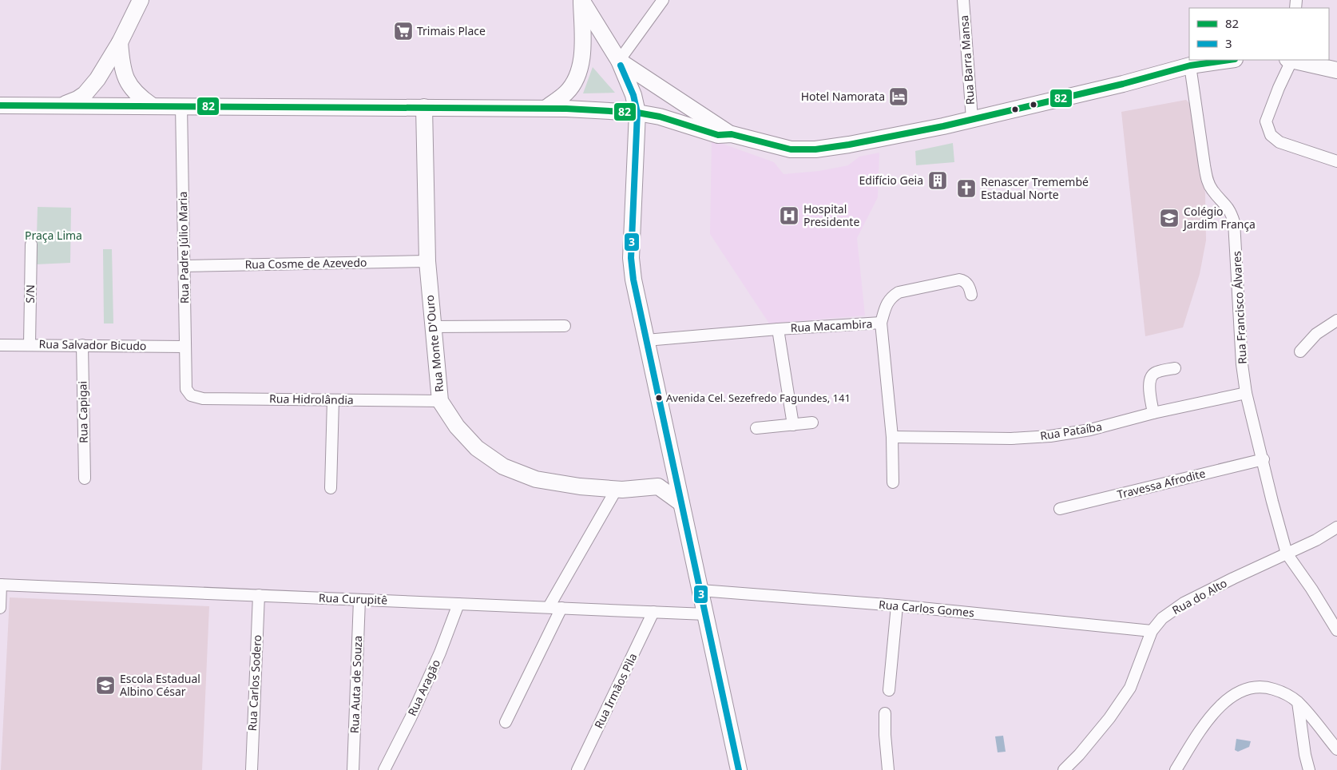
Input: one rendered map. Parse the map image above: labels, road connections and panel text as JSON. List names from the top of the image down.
{
  "streets": {
    "main road": ["Rua Monte D'Ouro"],
    "street": [
      "Rua Barra Mansa",
      "Rua Padre Júlio Maria",
      "Rua Cosme de Azevedo",
      "S/N",
      "Rua Francisco Álvares",
      "Rua Macambira",
      "Rua Salvador Bicudo",
      "Rua Hidrolândia",
      "Rua Capigai",
      "Rua Pataíba",
      "Travessa Afrodite",
      "Rua do Alto",
      "Rua Curupitê",
      "Rua Carlos Gomes",
      "Rua Carlos Sodero",
      "Rua Auta de Souza",
      "Rua Aragão",
      "Rua Irmãos Pìla"
    ]
  },
  "crossings": [
    ["Rua Padre Júlio Maria", "Rua Cosme de Azevedo"],
    ["Rua Padre Júlio Maria", "Rua Salvador Bicudo"],
    ["Rua Padre Júlio Maria", "Rua Hidrolândia"],
    ["Rua Cosme de Azevedo", "Rua Monte D'Ouro"],
    ["S/N", "Rua Salvador Bicudo"],
    ["Rua Francisco Álvares", "Rua Pataíba"],
    ["Rua Francisco Álvares", "Travessa Afrodite"],
    ["Rua Francisco Álvares", "Rua do Alto"],
    ["Rua Macambira", "Rua Pataíba"],
    ["Rua Monte D'Ouro", "Rua Hidrolândia"],
    ["Rua Salvador Bicudo", "Rua Capigai"],
    ["Rua do Alto", "Rua Carlos Gomes"],
    ["Rua Curupitê", "Rua Carlos Sodero"],
    ["Rua Curupitê", "Rua Auta de Souza"],
    ["Rua Curupitê", "Rua Aragão"],
    ["Rua Curupitê", "Rua Irmãos Pìla"]
  ],
  "parks": ["Praça Lima"],
  "places": {
    "supermarket": ["Trimais Place"],
    "hotel": ["Hotel Namorata"],
    "building": ["Edifício Geia"],
    "church": ["Renascer Tremembé Estadual Norte"],
    "hospital": ["Hospital Presidente"],
    "school or university": ["Colégio Jardim França", "Escola Estadual Albino César"],
    "other": ["Avenida Cel. Sezefredo Fagundes, 141"]
  },
  "lines": ["transit line 82", "transit line 3"],
  "legend": ["82", "3"]
}
